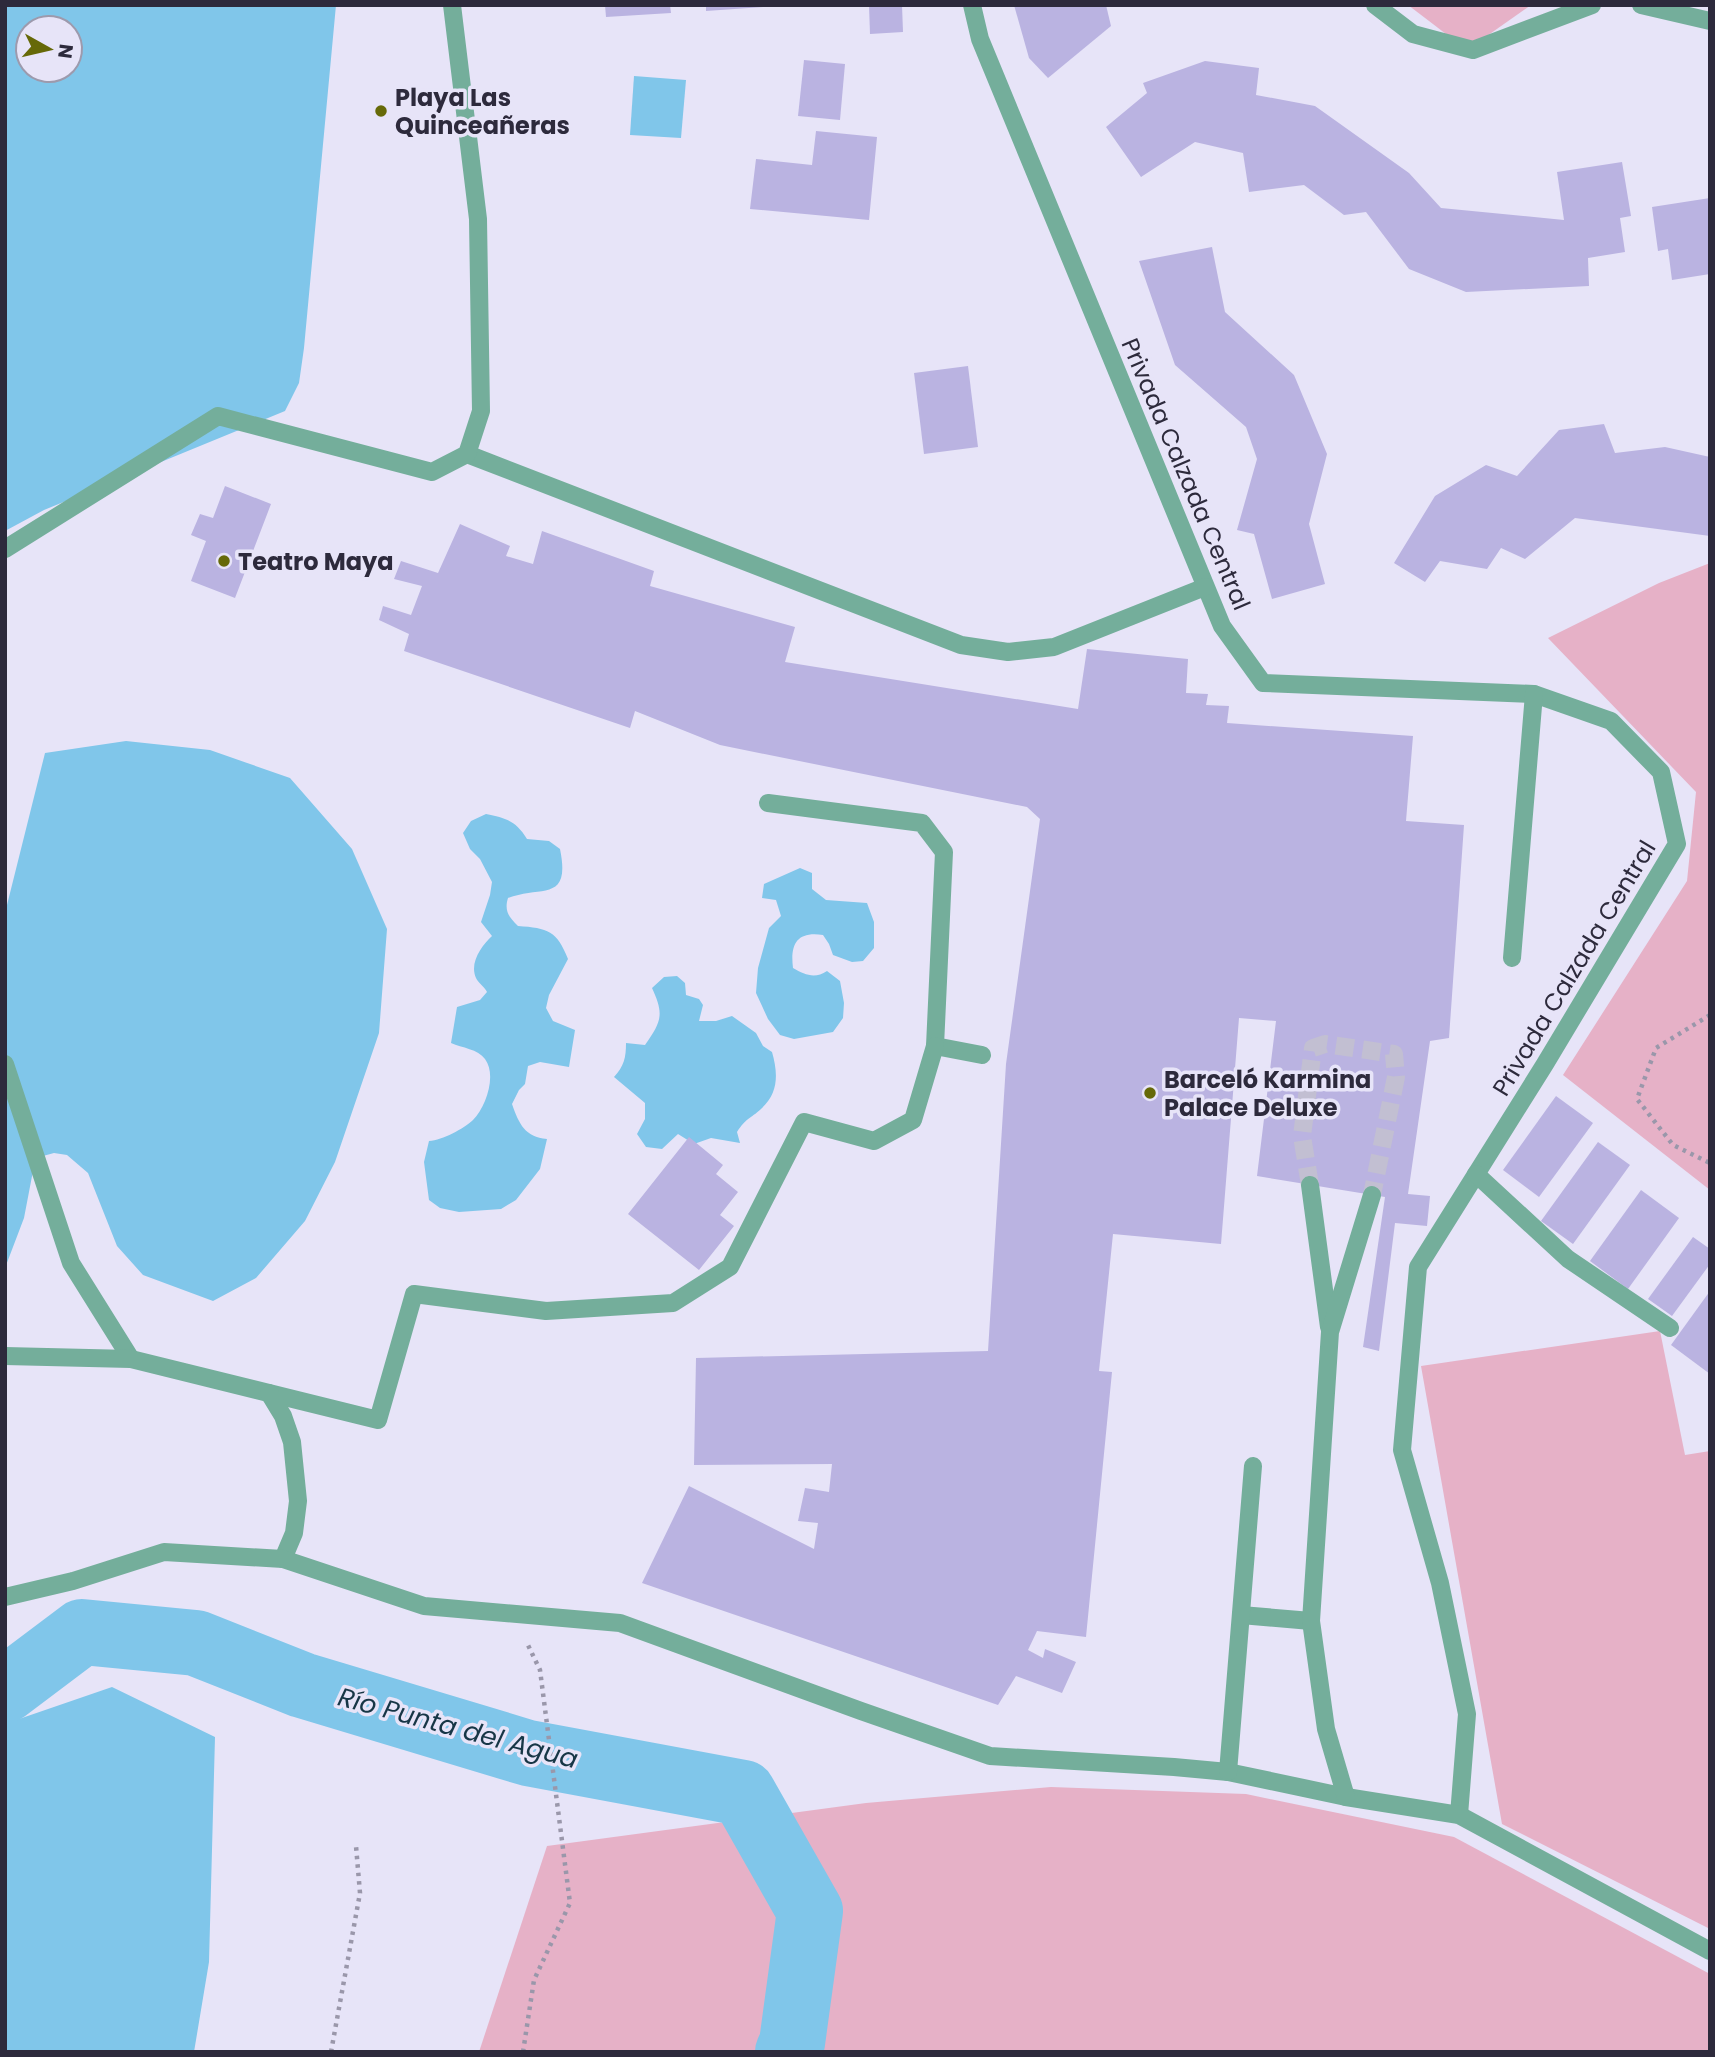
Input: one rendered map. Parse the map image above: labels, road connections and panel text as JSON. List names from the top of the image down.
{
  "streets": {
    "street": ["Privada Calzada Central"]
  },
  "water": ["Río Punta del Agua"],
  "places": ["Playa Las Quinceañeras", "Teatro Maya", "Barceló Karmina Palace Deluxe"],
  "north": "right"
}
